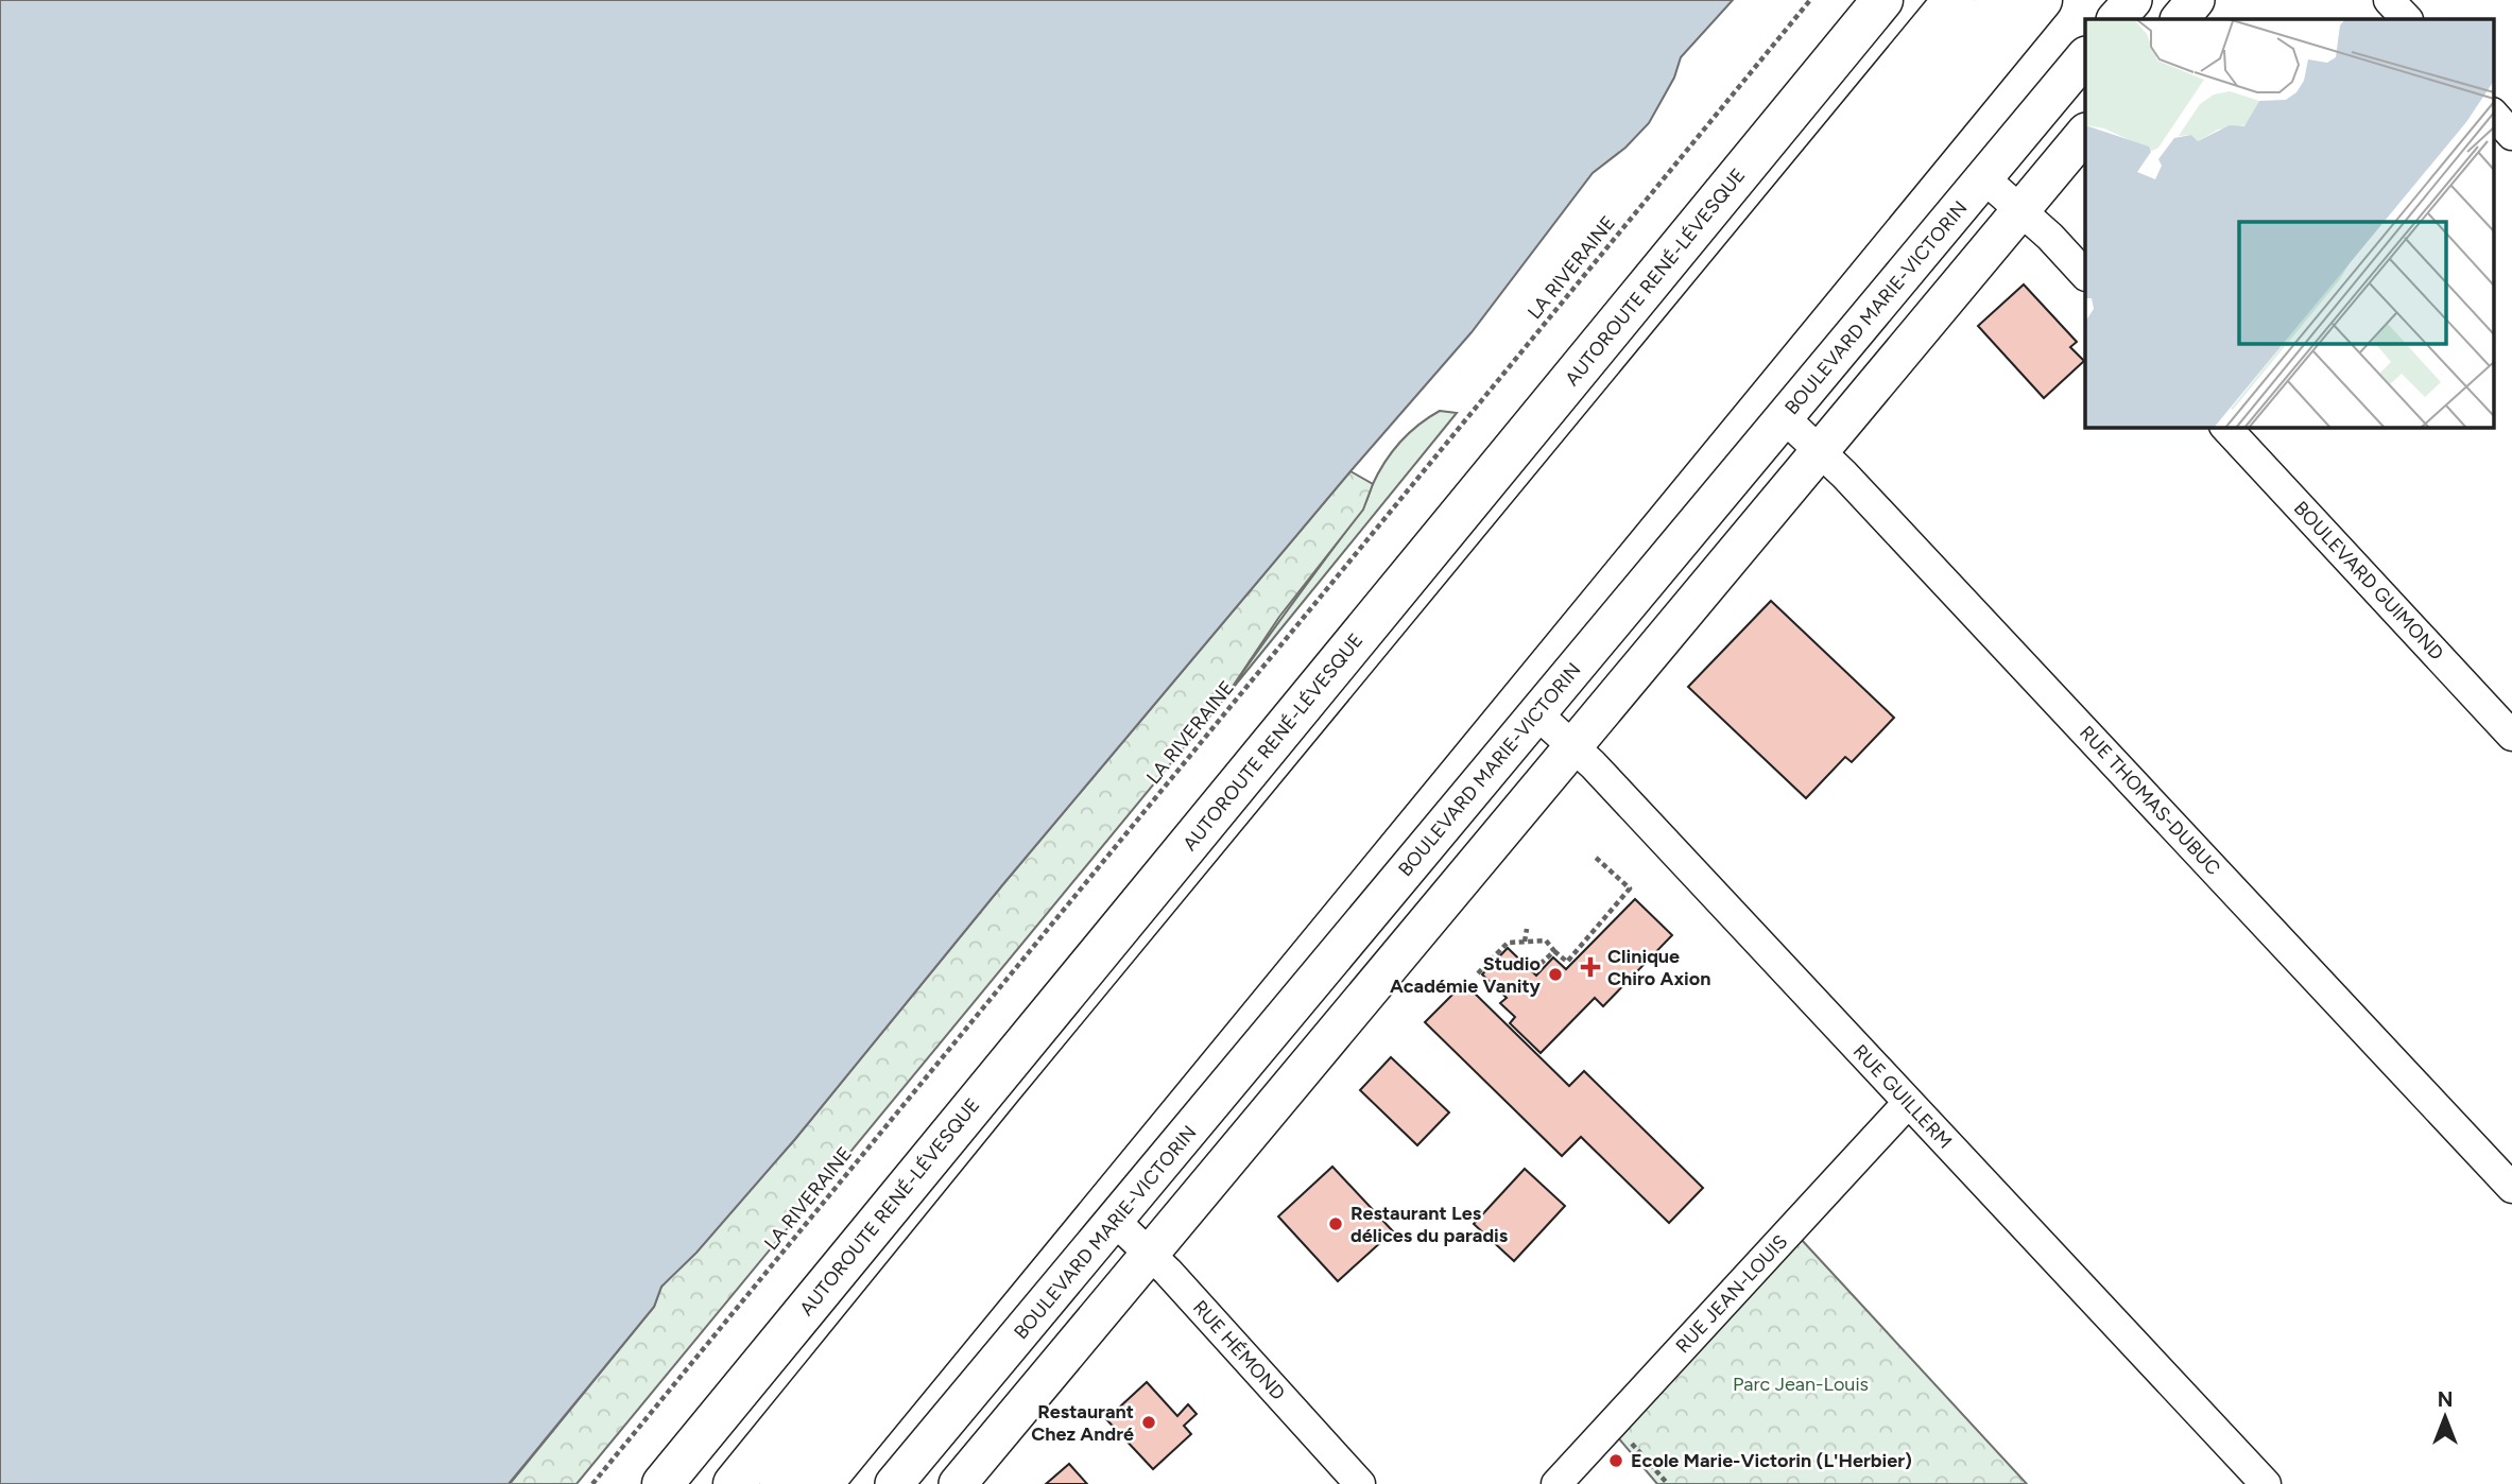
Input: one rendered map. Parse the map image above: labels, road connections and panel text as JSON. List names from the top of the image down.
{
  "streets": {
    "highway": ["AUTOROUTE RENÉ-LÉVESQUE"],
    "street": [
      "BOULEVARD MARIE-VICTORIN",
      "BOULEVARD GUIMOND",
      "RUE THOMAS-DUBUC",
      "RUE GUILLERM",
      "RUE JEAN-LOUIS",
      "RUE HÉMOND"
    ],
    "path": ["LA RIVERAINE"]
  },
  "crossings": [
    ["BOULEVARD MARIE-VICTORIN", "RUE THOMAS-DUBUC"],
    ["BOULEVARD MARIE-VICTORIN", "RUE GUILLERM"],
    ["BOULEVARD MARIE-VICTORIN", "RUE HÉMOND"],
    ["RUE GUILLERM", "RUE JEAN-LOUIS"]
  ],
  "parks": ["Parc Jean-Louis"],
  "places": {
    "health": ["Clinique Chiro Axion"],
    "other": [
      "Studio Académie Vanity",
      "Restaurant Les délices du paradis",
      "Restaurant Chez André",
      "Ecole Marie-Victorin (L'Herbier)"
    ]
  },
  "north": "top"
}
